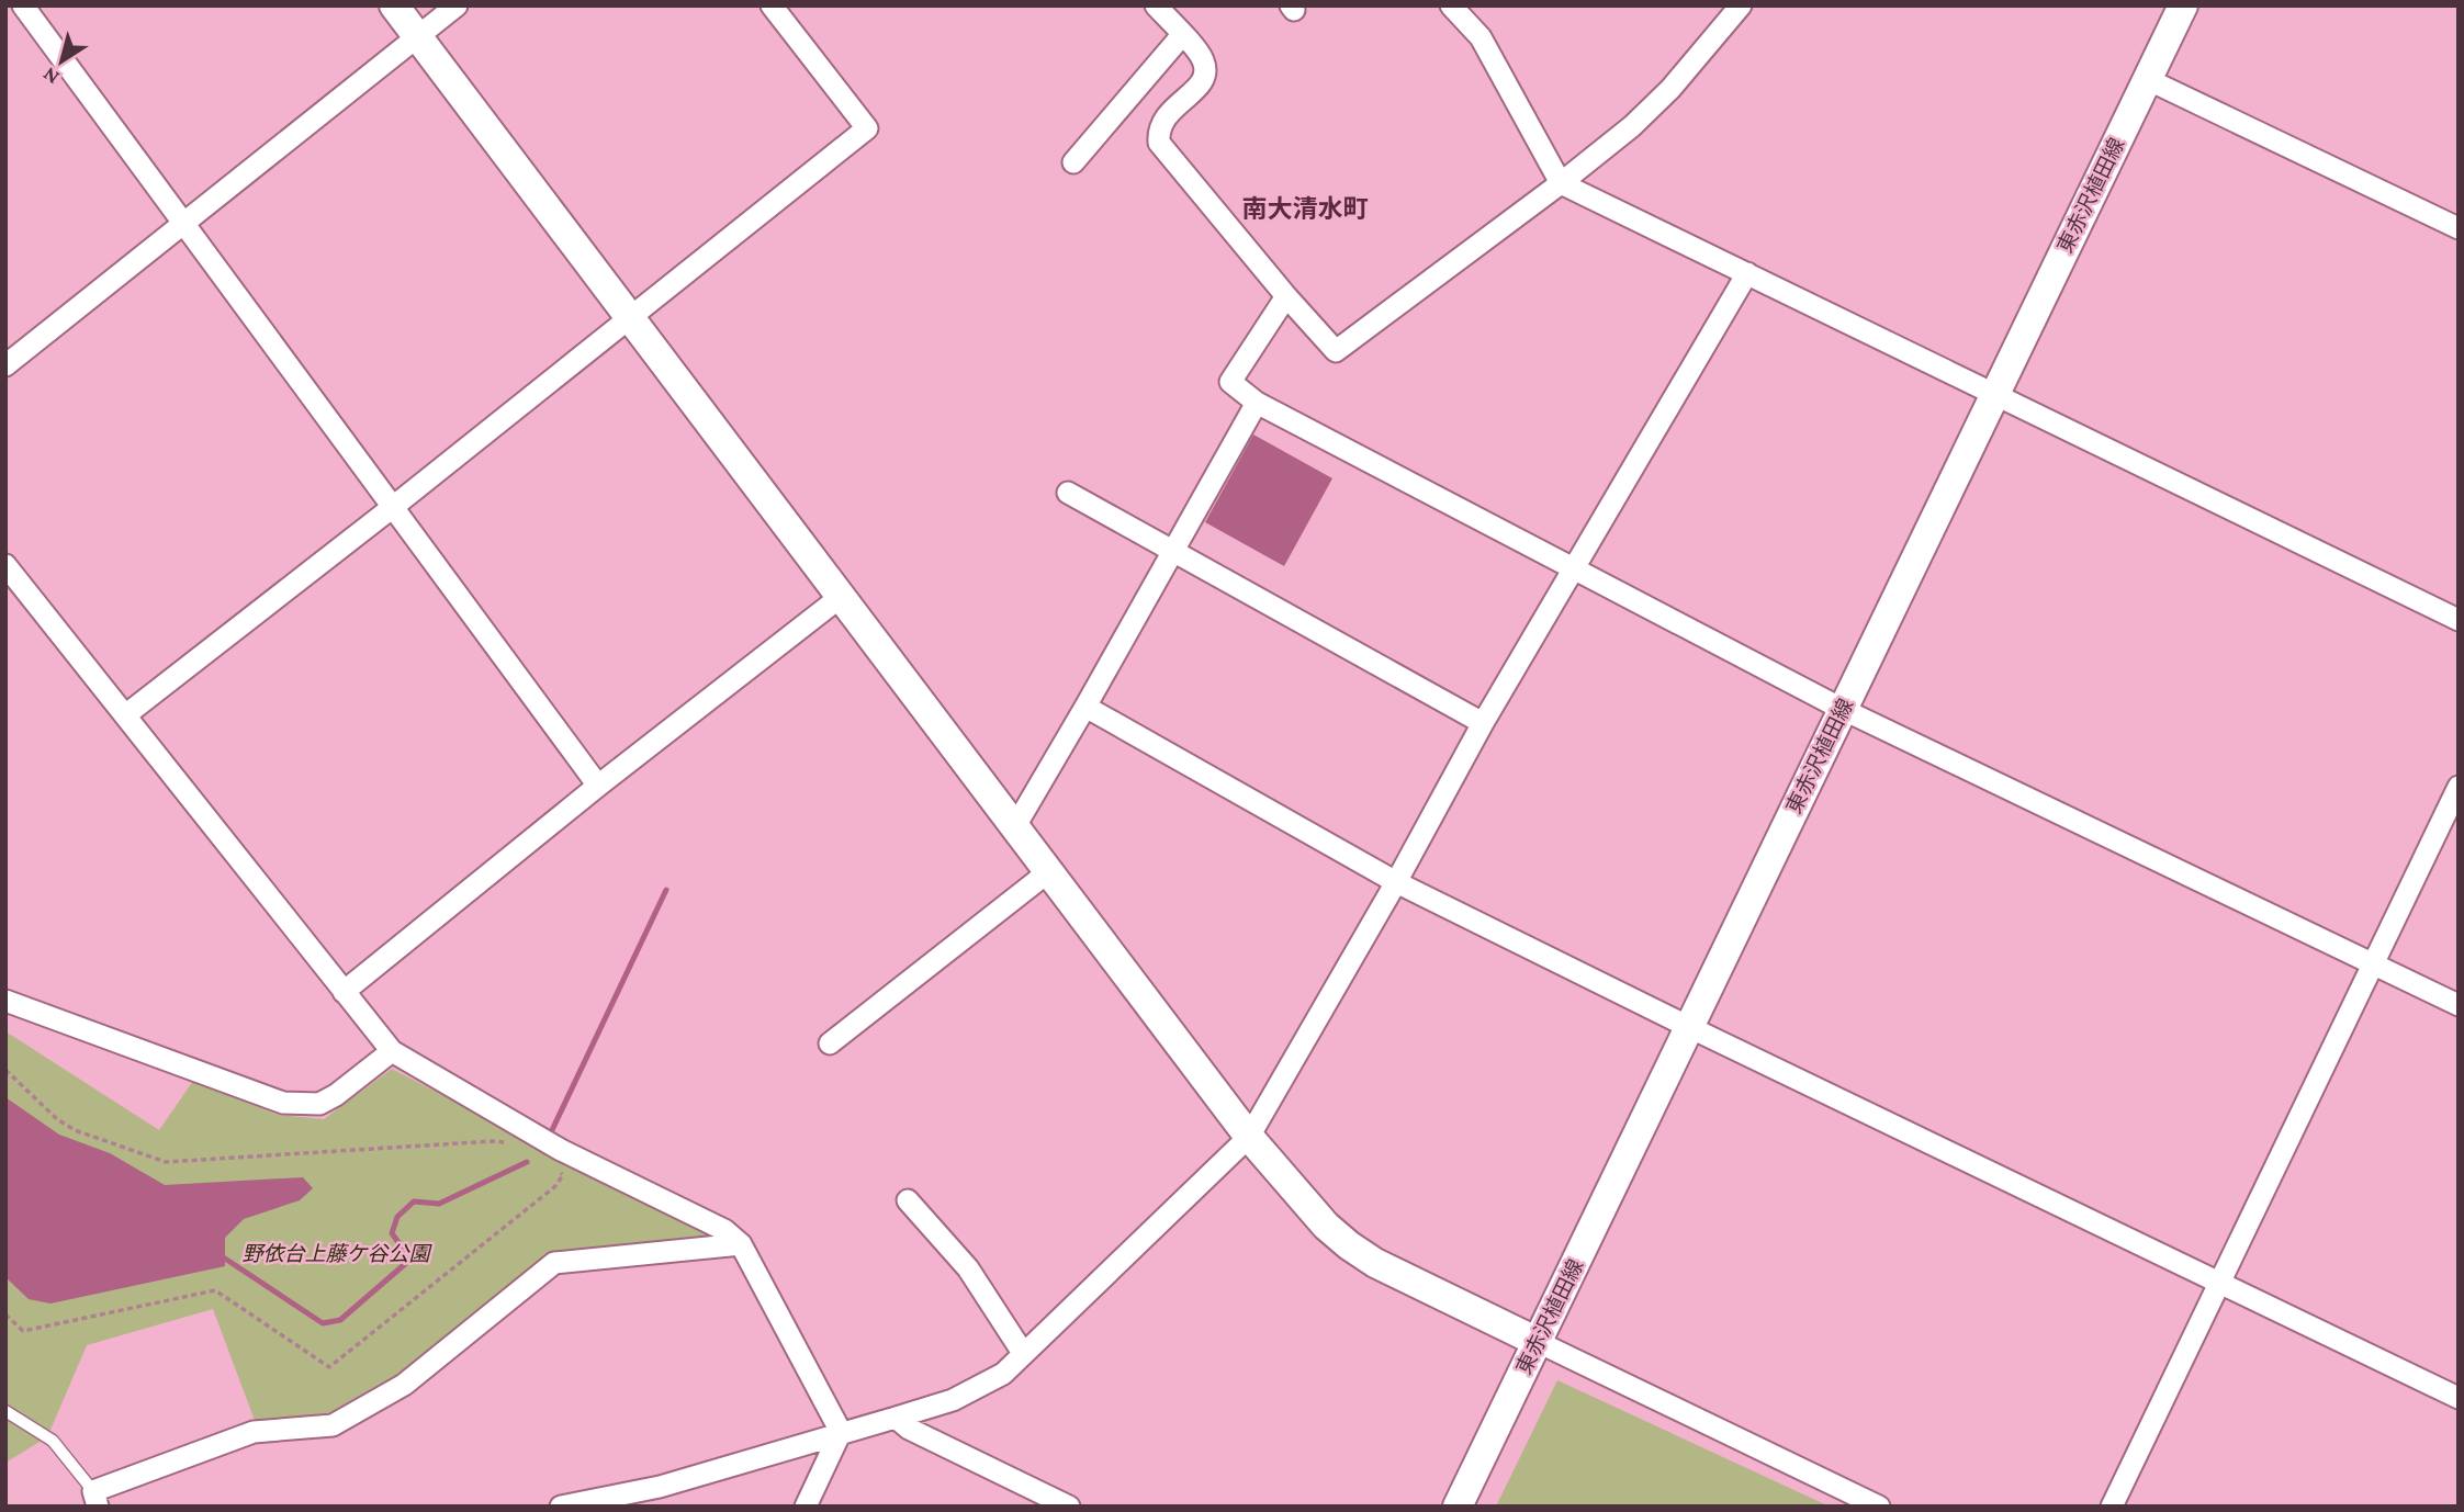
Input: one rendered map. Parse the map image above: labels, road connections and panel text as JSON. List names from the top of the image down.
{
  "streets": {
    "street": ["東赤沢植田線"]
  },
  "districts": ["南大清水町"],
  "parks": ["野依台上藤ケ谷公園"],
  "north": "bottom left"
}
